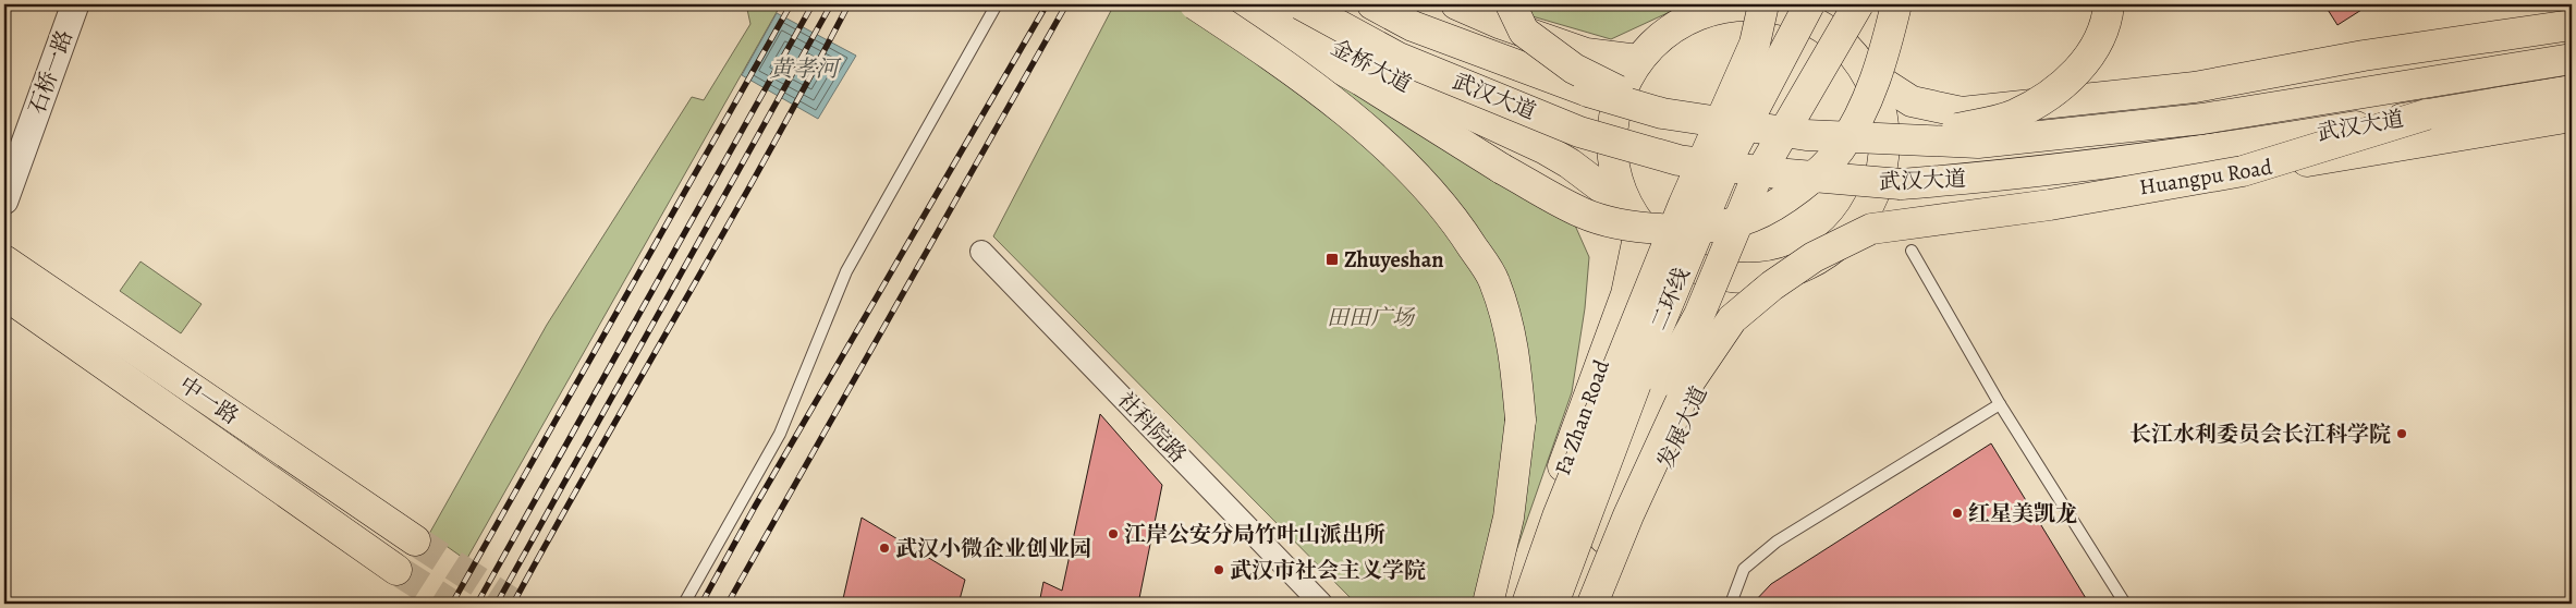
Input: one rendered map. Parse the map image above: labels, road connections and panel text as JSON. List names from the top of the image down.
{
  "streets": {
    "main road": [
      "金桥大道",
      "武汉大道",
      "Huangpu Road",
      "二环线",
      "中一路",
      "Fa Zhan Road",
      "发展大道"
    ],
    "street": ["石桥一路", "社科院路"]
  },
  "crossings": [
    ["金桥大道", "Fa Zhan Road"],
    ["金桥大道", "发展大道"]
  ],
  "water": ["黄孝河"],
  "parks": ["田田广场"],
  "places": {
    "transit": ["Zhuyeshan"],
    "other": [
      "长江水利委员会长江科学院",
      "红星美凯龙",
      "江岸公安分局竹叶山派出所",
      "武汉小微企业创业园",
      "武汉市社会主义学院"
    ]
  }
}
